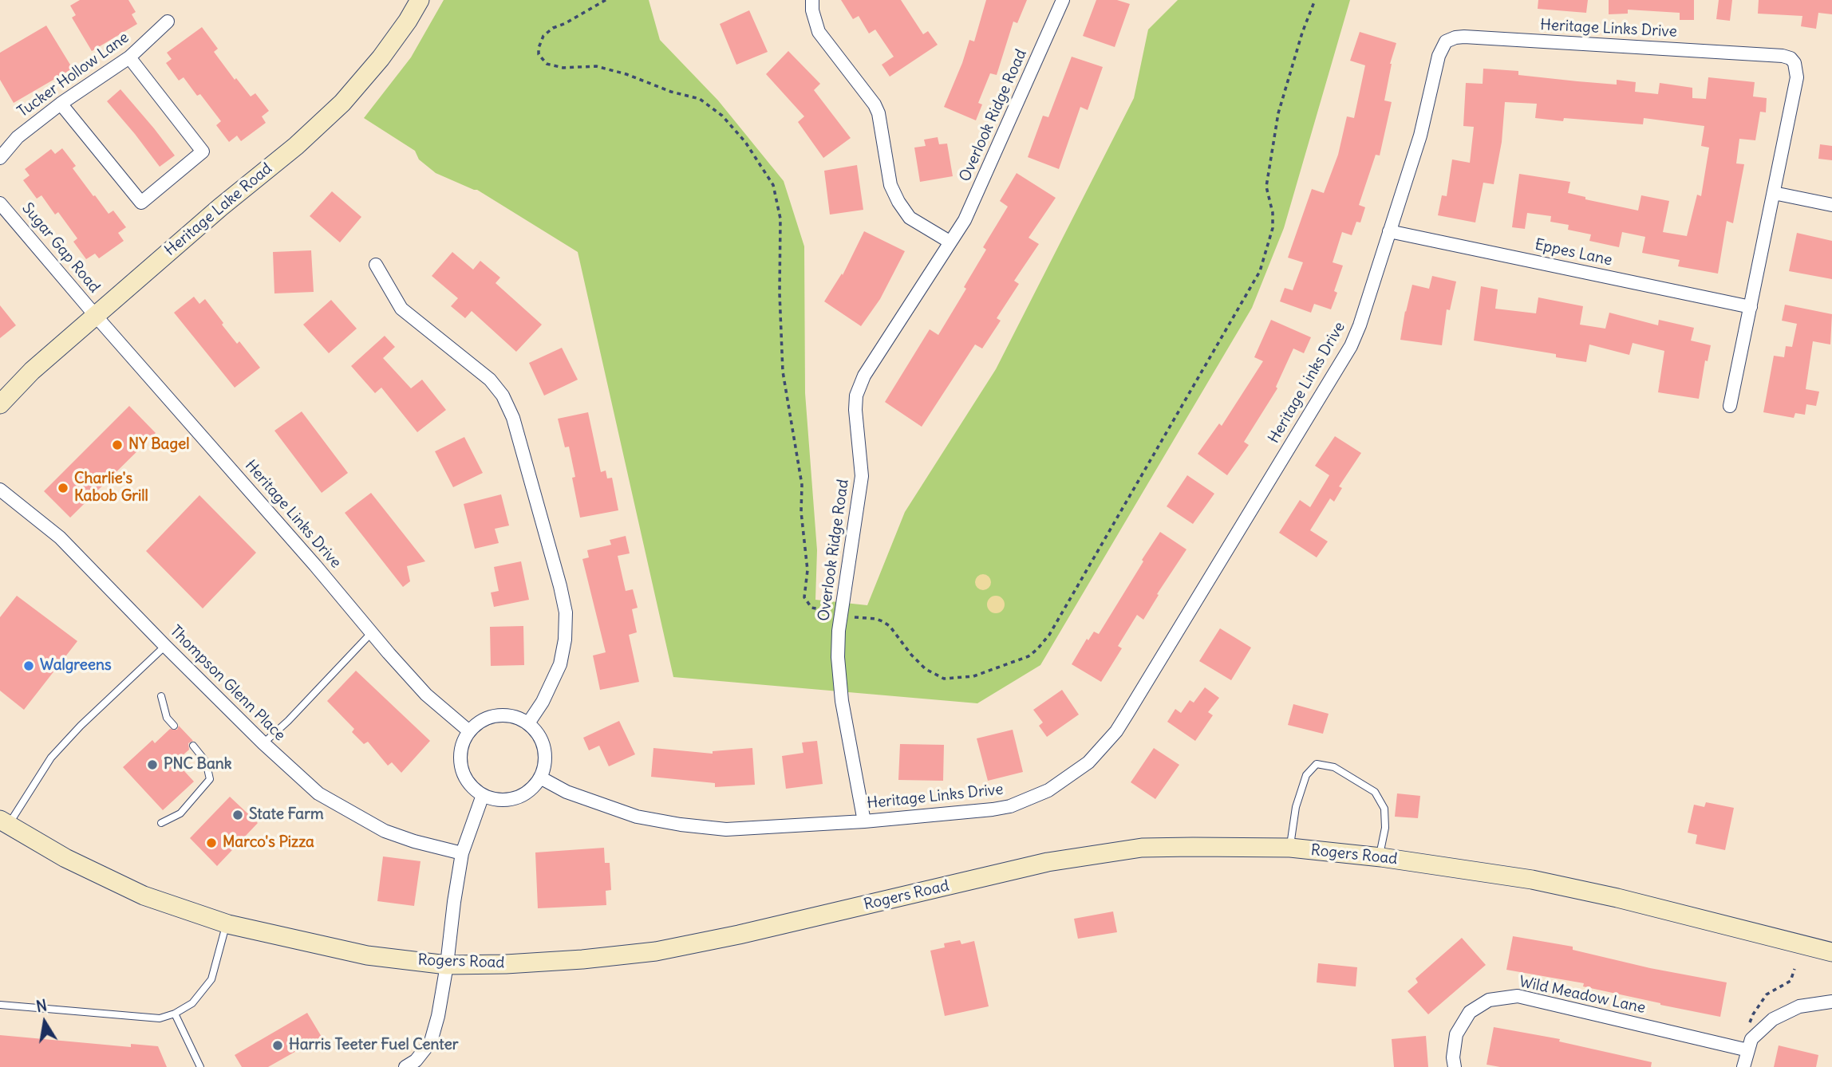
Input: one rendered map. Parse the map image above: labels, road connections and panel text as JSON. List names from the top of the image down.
{
  "streets": {
    "main road": ["Heritage Lake Road", "Rogers Road"],
    "street": [
      "Heritage Links Drive",
      "Tucker Hollow Lane",
      "Overlook Ridge Road",
      "Sugar Gap Road",
      "Eppes Lane",
      "Thompson Glenn Place",
      "Wild Meadow Lane"
    ]
  },
  "crossings": [
    ["Heritage Links Drive", "Overlook Ridge Road"],
    ["Heritage Links Drive", "Heritage Lake Road"],
    ["Heritage Links Drive", "Sugar Gap Road"],
    ["Heritage Links Drive", "Eppes Lane"],
    ["Heritage Lake Road", "Sugar Gap Road"]
  ],
  "places": [
    "NY Bagel",
    "Charlie's Kabob Grill",
    "Walgreens",
    "PNC Bank",
    "State Farm",
    "Marco's Pizza",
    "Harris Teeter Fuel Center"
  ],
  "north": "top"
}
